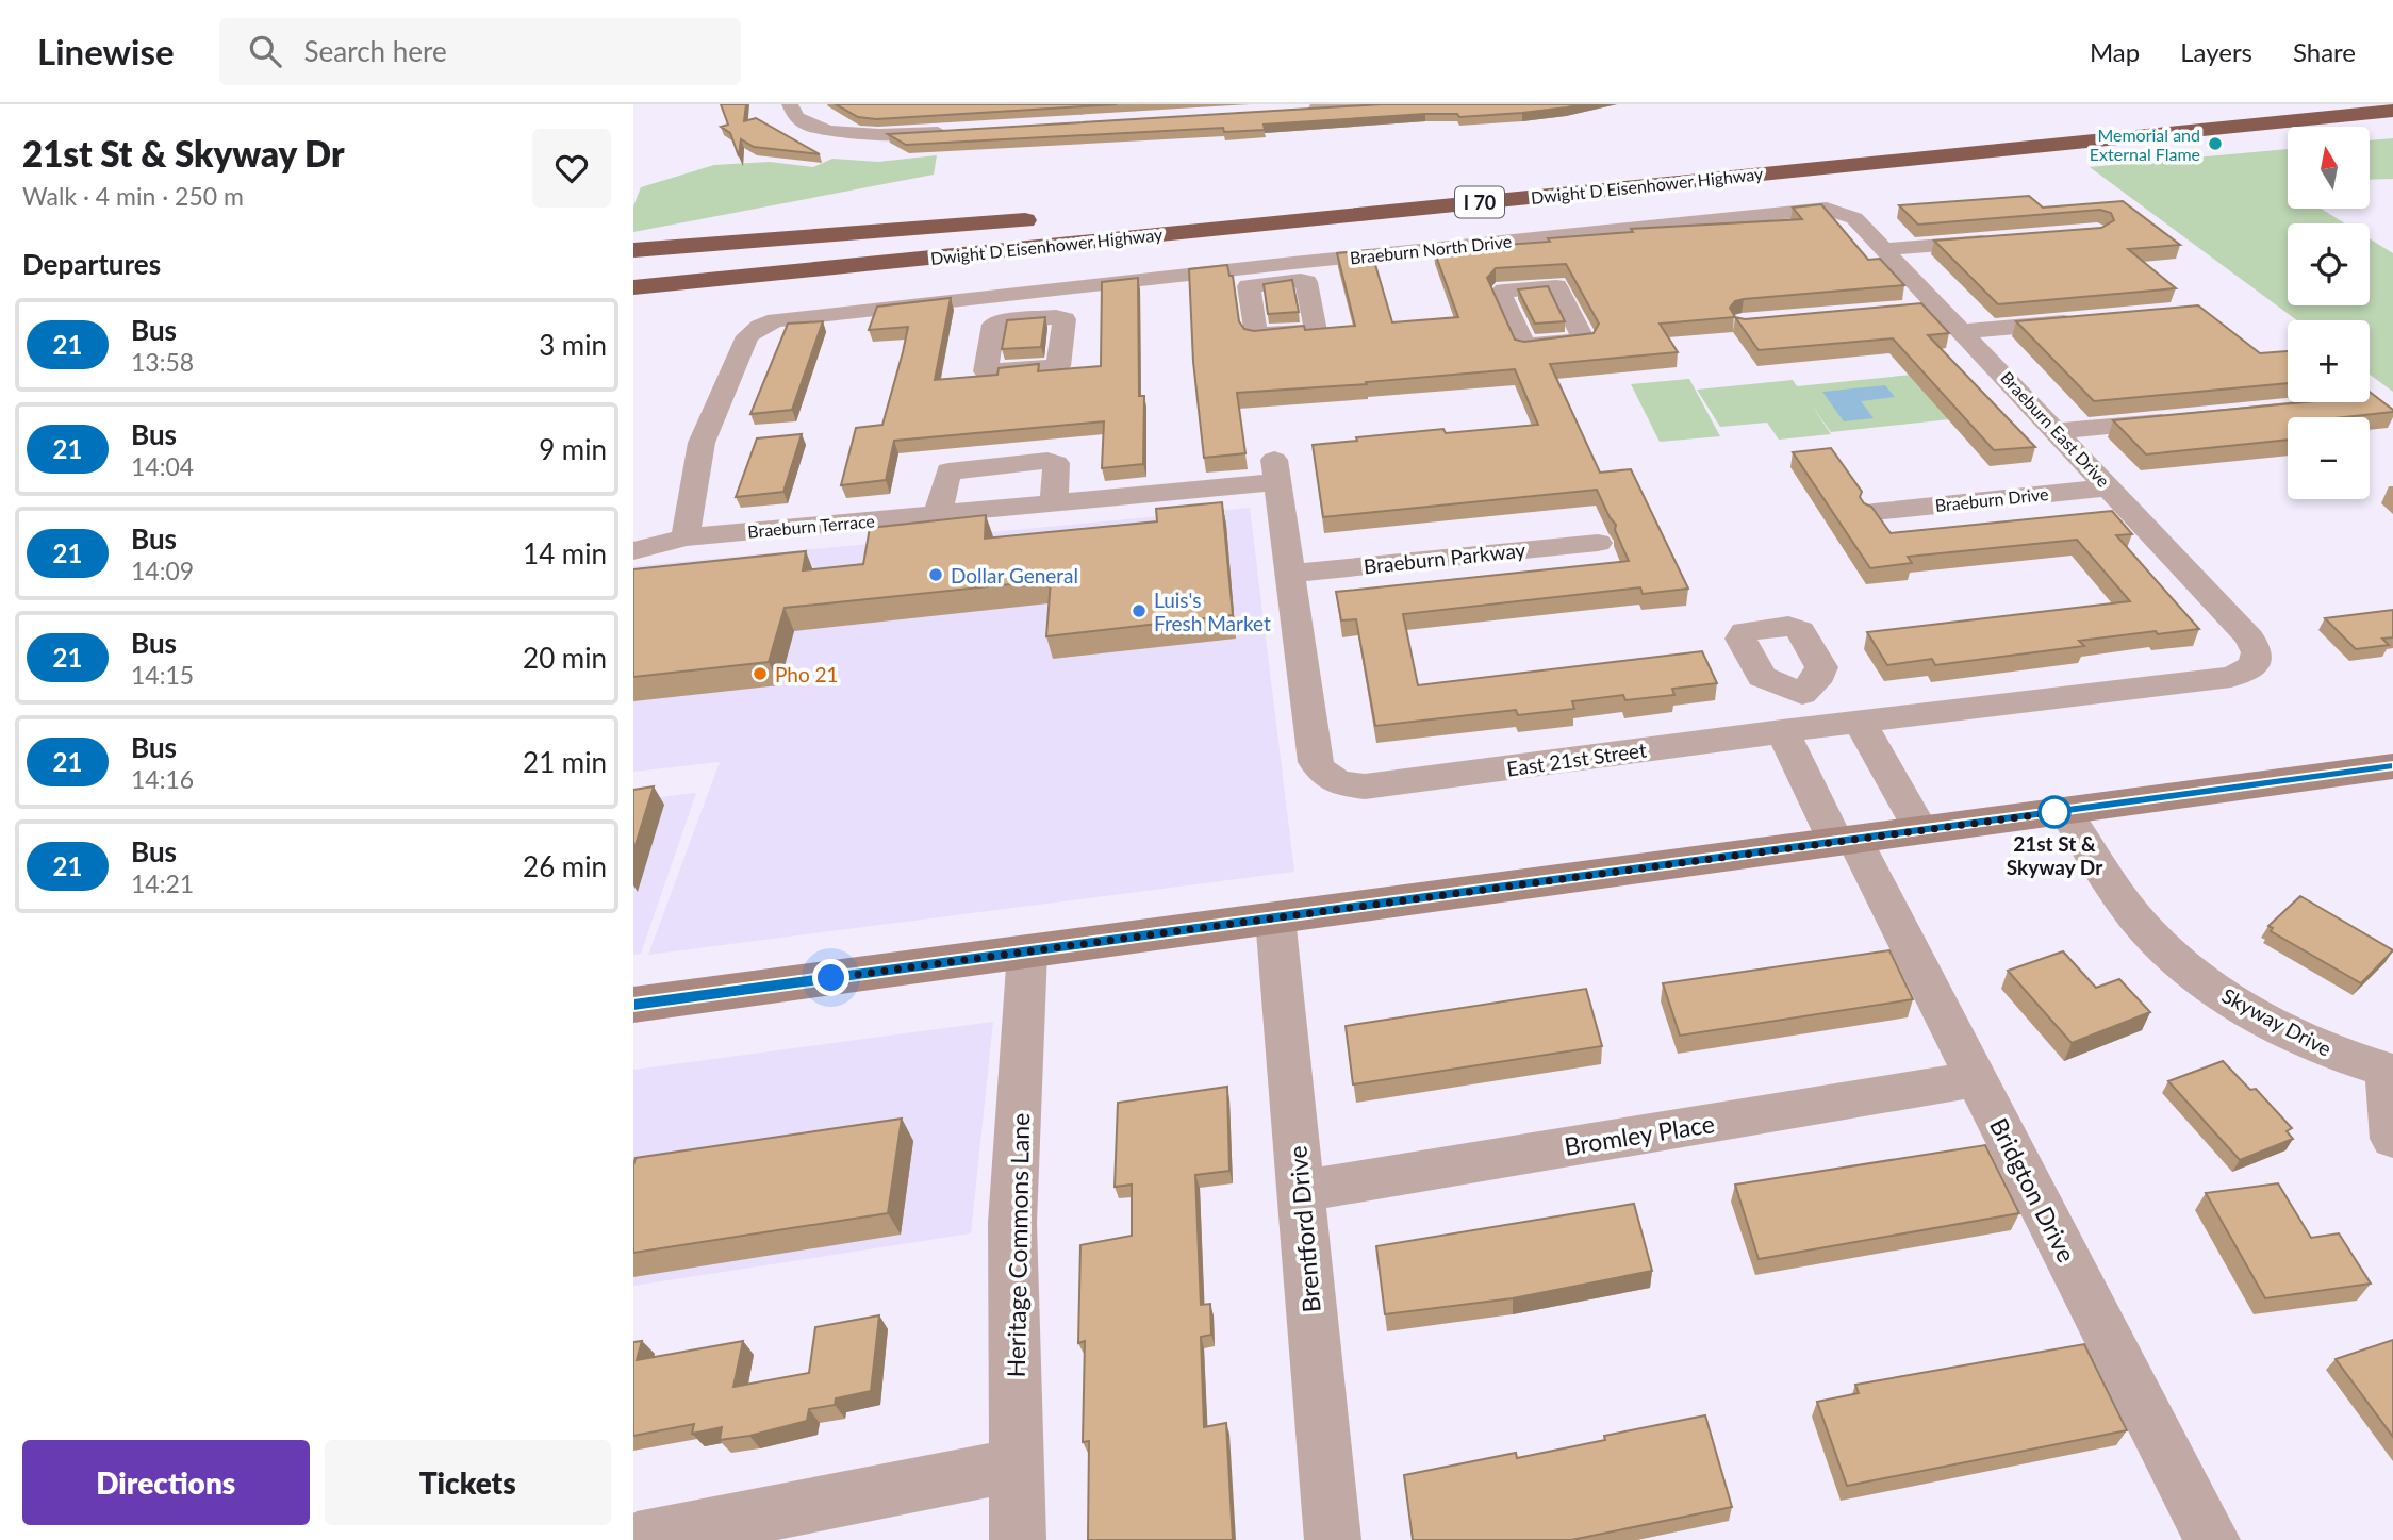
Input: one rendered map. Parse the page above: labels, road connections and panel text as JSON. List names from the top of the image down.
{
  "streets": {
    "highway": ["Dwight D Eisenhower Highway", "I 70"],
    "street": [
      "Braeburn North Drive",
      "Braeburn East Drive",
      "Braeburn Drive",
      "Braeburn Terrace",
      "Braeburn Parkway",
      "East 21st Street",
      "Skyway Drive",
      "Bromley Place",
      "Bridgton Drive",
      "Brentford Drive",
      "Heritage Commons Lane"
    ]
  },
  "crossings": [
    ["Braeburn North Drive", "Braeburn East Drive"],
    ["Braeburn East Drive", "Braeburn Drive"],
    ["Braeburn East Drive", "East 21st Street"],
    ["Braeburn Terrace", "Braeburn Parkway"],
    ["Braeburn Terrace", "East 21st Street"],
    ["Braeburn Parkway", "East 21st Street"],
    ["Bromley Place", "Bridgton Drive"],
    ["Bromley Place", "Brentford Drive"]
  ],
  "places": [
    "Memorial and External Flame",
    "Dollar General",
    "Luis's Fresh Market",
    "Pho 21",
    "21st St & Skyway Dr"
  ],
  "lines": ["bus line 21"],
  "north": "top",
  "page": {
    "header": "Linewise",
    "search": "Search here",
    "nav": ["Map", "Layers", "Share"],
    "heading": [
      ["21st St & Skyway Dr", "Walk · 4 min · 250 m"],
      "Departures"
    ],
    "map_buttons": ["+", "−"],
    "list": [
      {
        "mark": "21",
        "name": "Bus",
        "note": "13:58",
        "value": "3 min"
      },
      {
        "mark": "21",
        "name": "Bus",
        "note": "14:04",
        "value": "9 min"
      },
      {
        "mark": "21",
        "name": "Bus",
        "note": "14:09",
        "value": "14 min"
      },
      {
        "mark": "21",
        "name": "Bus",
        "note": "14:15",
        "value": "20 min"
      },
      {
        "mark": "21",
        "name": "Bus",
        "note": "14:16",
        "value": "21 min"
      },
      {
        "mark": "21",
        "name": "Bus",
        "note": "14:21",
        "value": "26 min"
      }
    ],
    "buttons": ["Directions", "Tickets"]
  }
}
